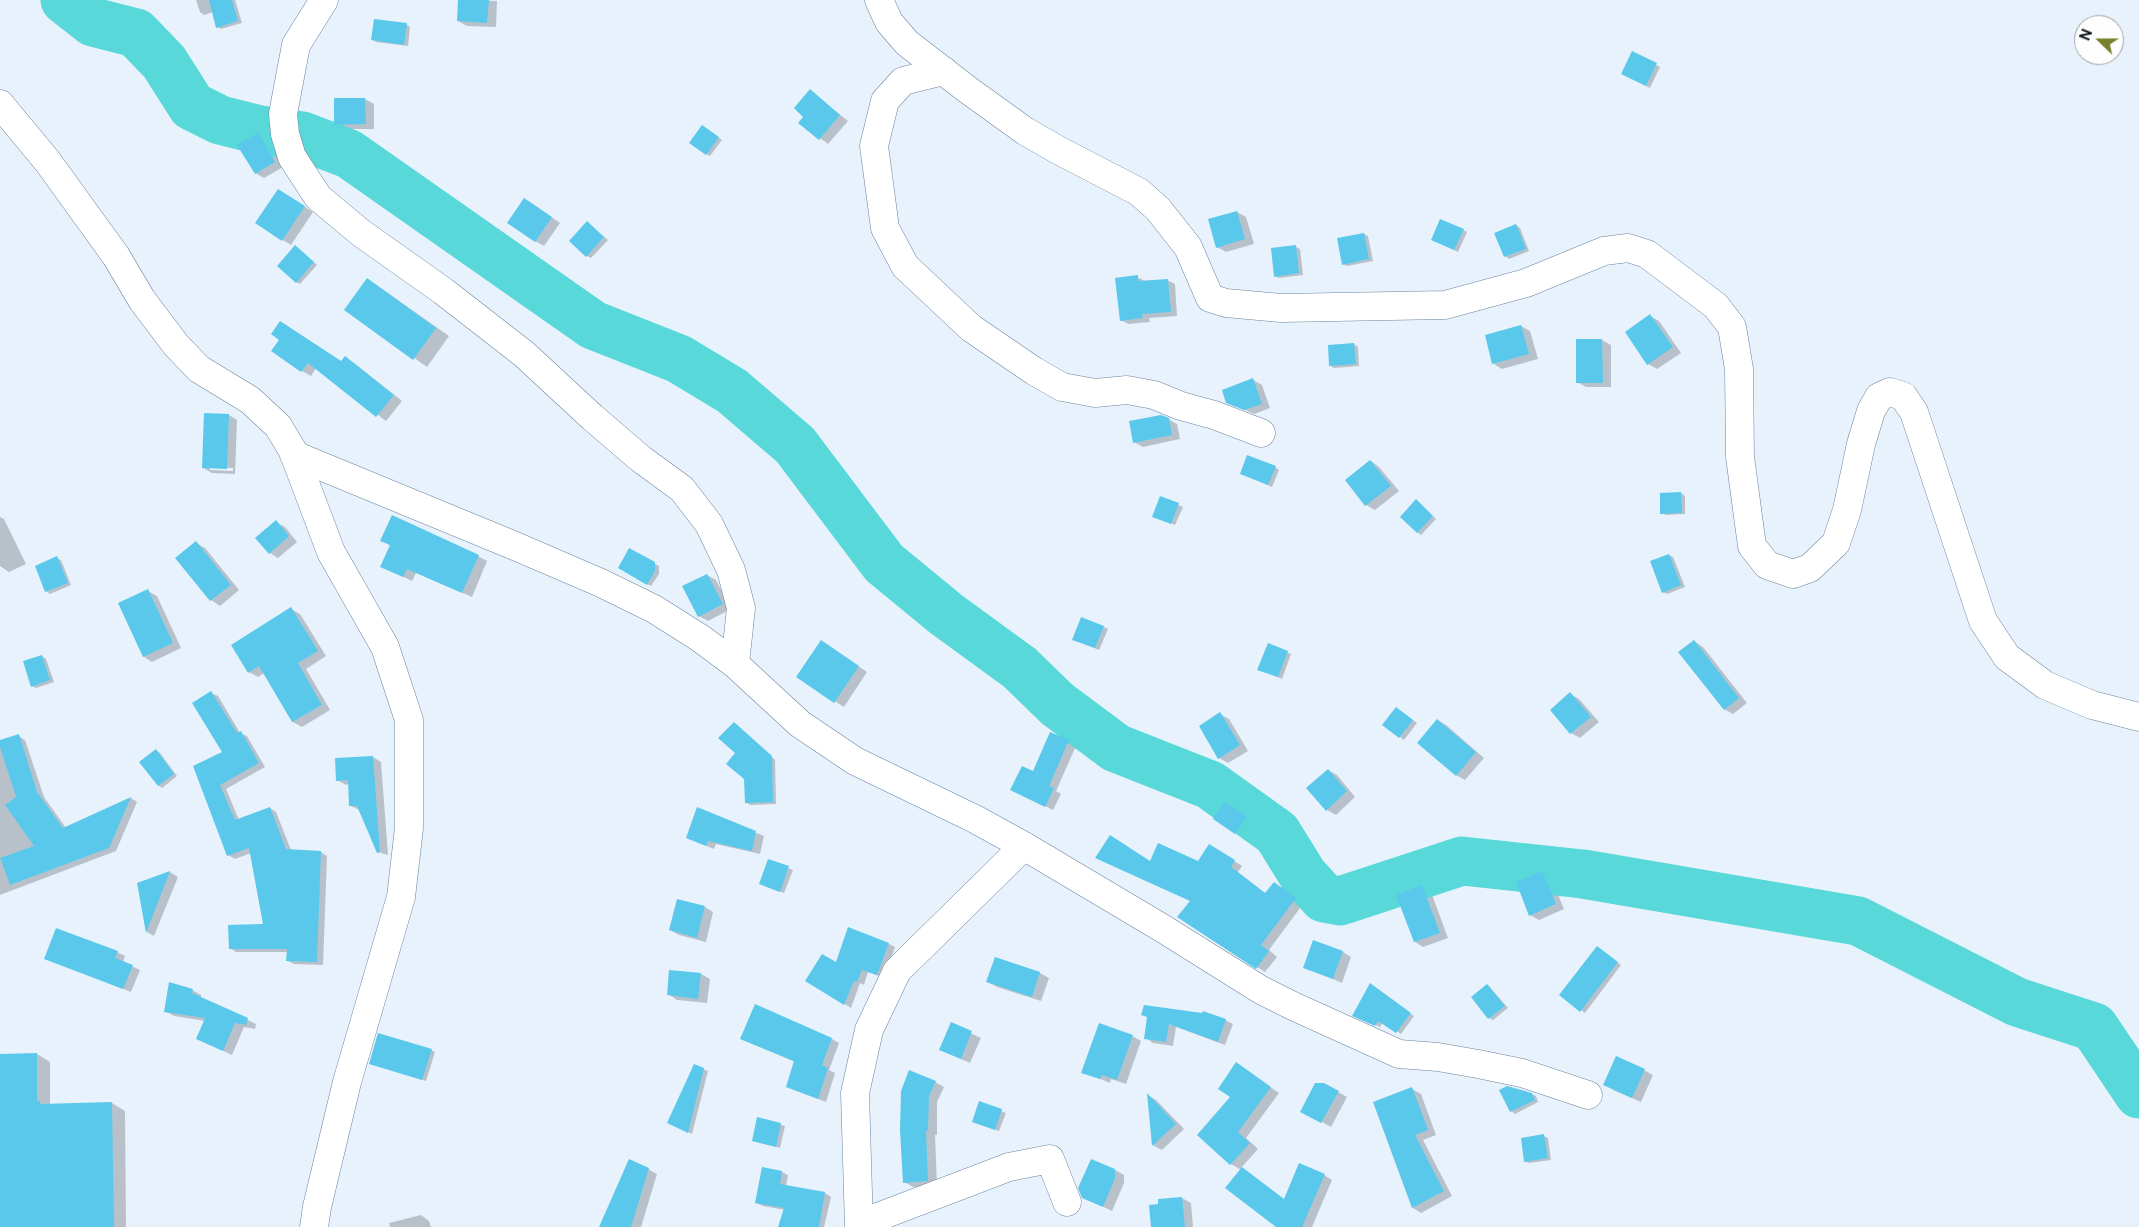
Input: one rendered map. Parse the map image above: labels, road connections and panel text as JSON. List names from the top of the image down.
{
  "north": "left"
}
